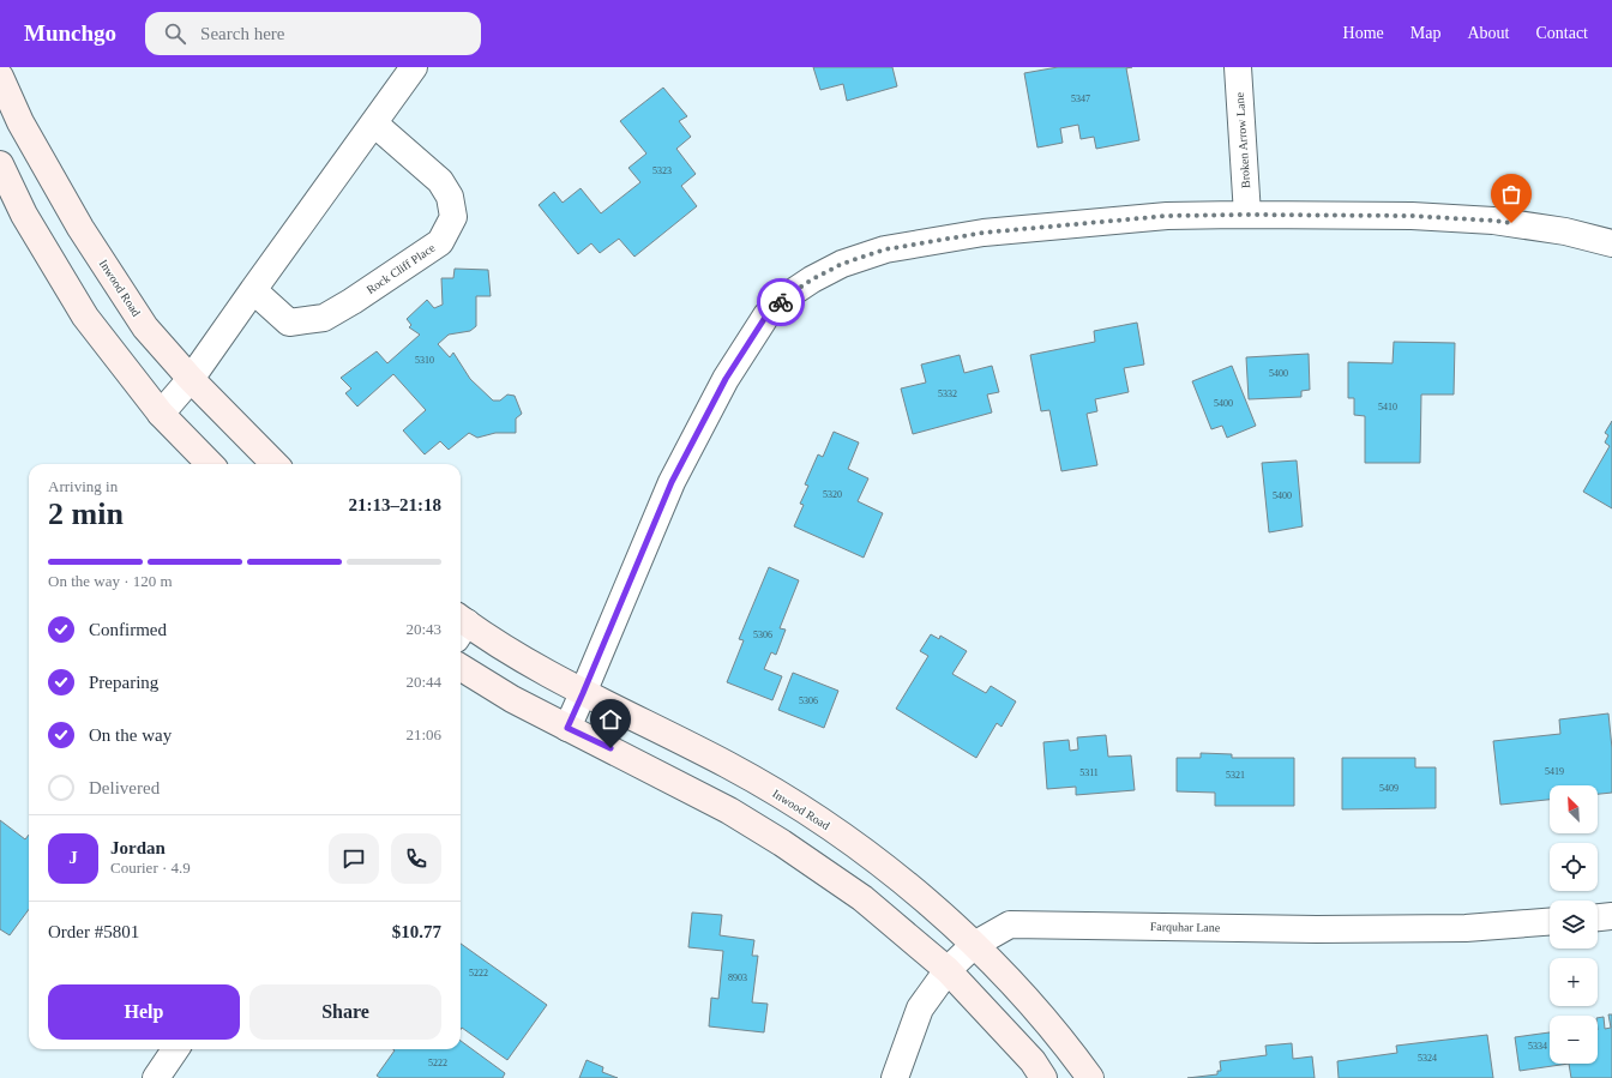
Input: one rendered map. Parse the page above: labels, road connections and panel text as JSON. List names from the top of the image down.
{
  "streets": {
    "main road": ["Inwood Road"],
    "street": ["Broken Arrow Lane", "Rock Cliff Place", "Farquhar Lane"]
  },
  "crossings": [
    ["Inwood Road", "Farquhar Lane"]
  ],
  "house_numbers": [
    "5347",
    "5323",
    "5310",
    "5400",
    "5332",
    "5400",
    "5410",
    "5320",
    "5400",
    "5306",
    "5306",
    "5419",
    "5311",
    "5321",
    "5409",
    "5222",
    "8903",
    "5334",
    "5324",
    "5222"
  ],
  "north": "top left",
  "page": {
    "header": "Munchgo",
    "search": "Search here",
    "nav": [
      "Home",
      "Map",
      "About",
      "Contact"
    ],
    "heading": ["2 min", "Arriving in", "21:13–21:18"],
    "panel": [
      "Jordan",
      "Courier · 4.9",
      "Order #5801",
      "$10.77"
    ],
    "bar": "On the way · 120 m",
    "list": [
      ["Confirmed", "20:43"],
      ["Preparing", "20:44"],
      ["On the way", "21:06"],
      "Delivered"
    ],
    "map_buttons": ["+", "−"],
    "round": "J",
    "buttons": ["Help", "Share"]
  }
}
